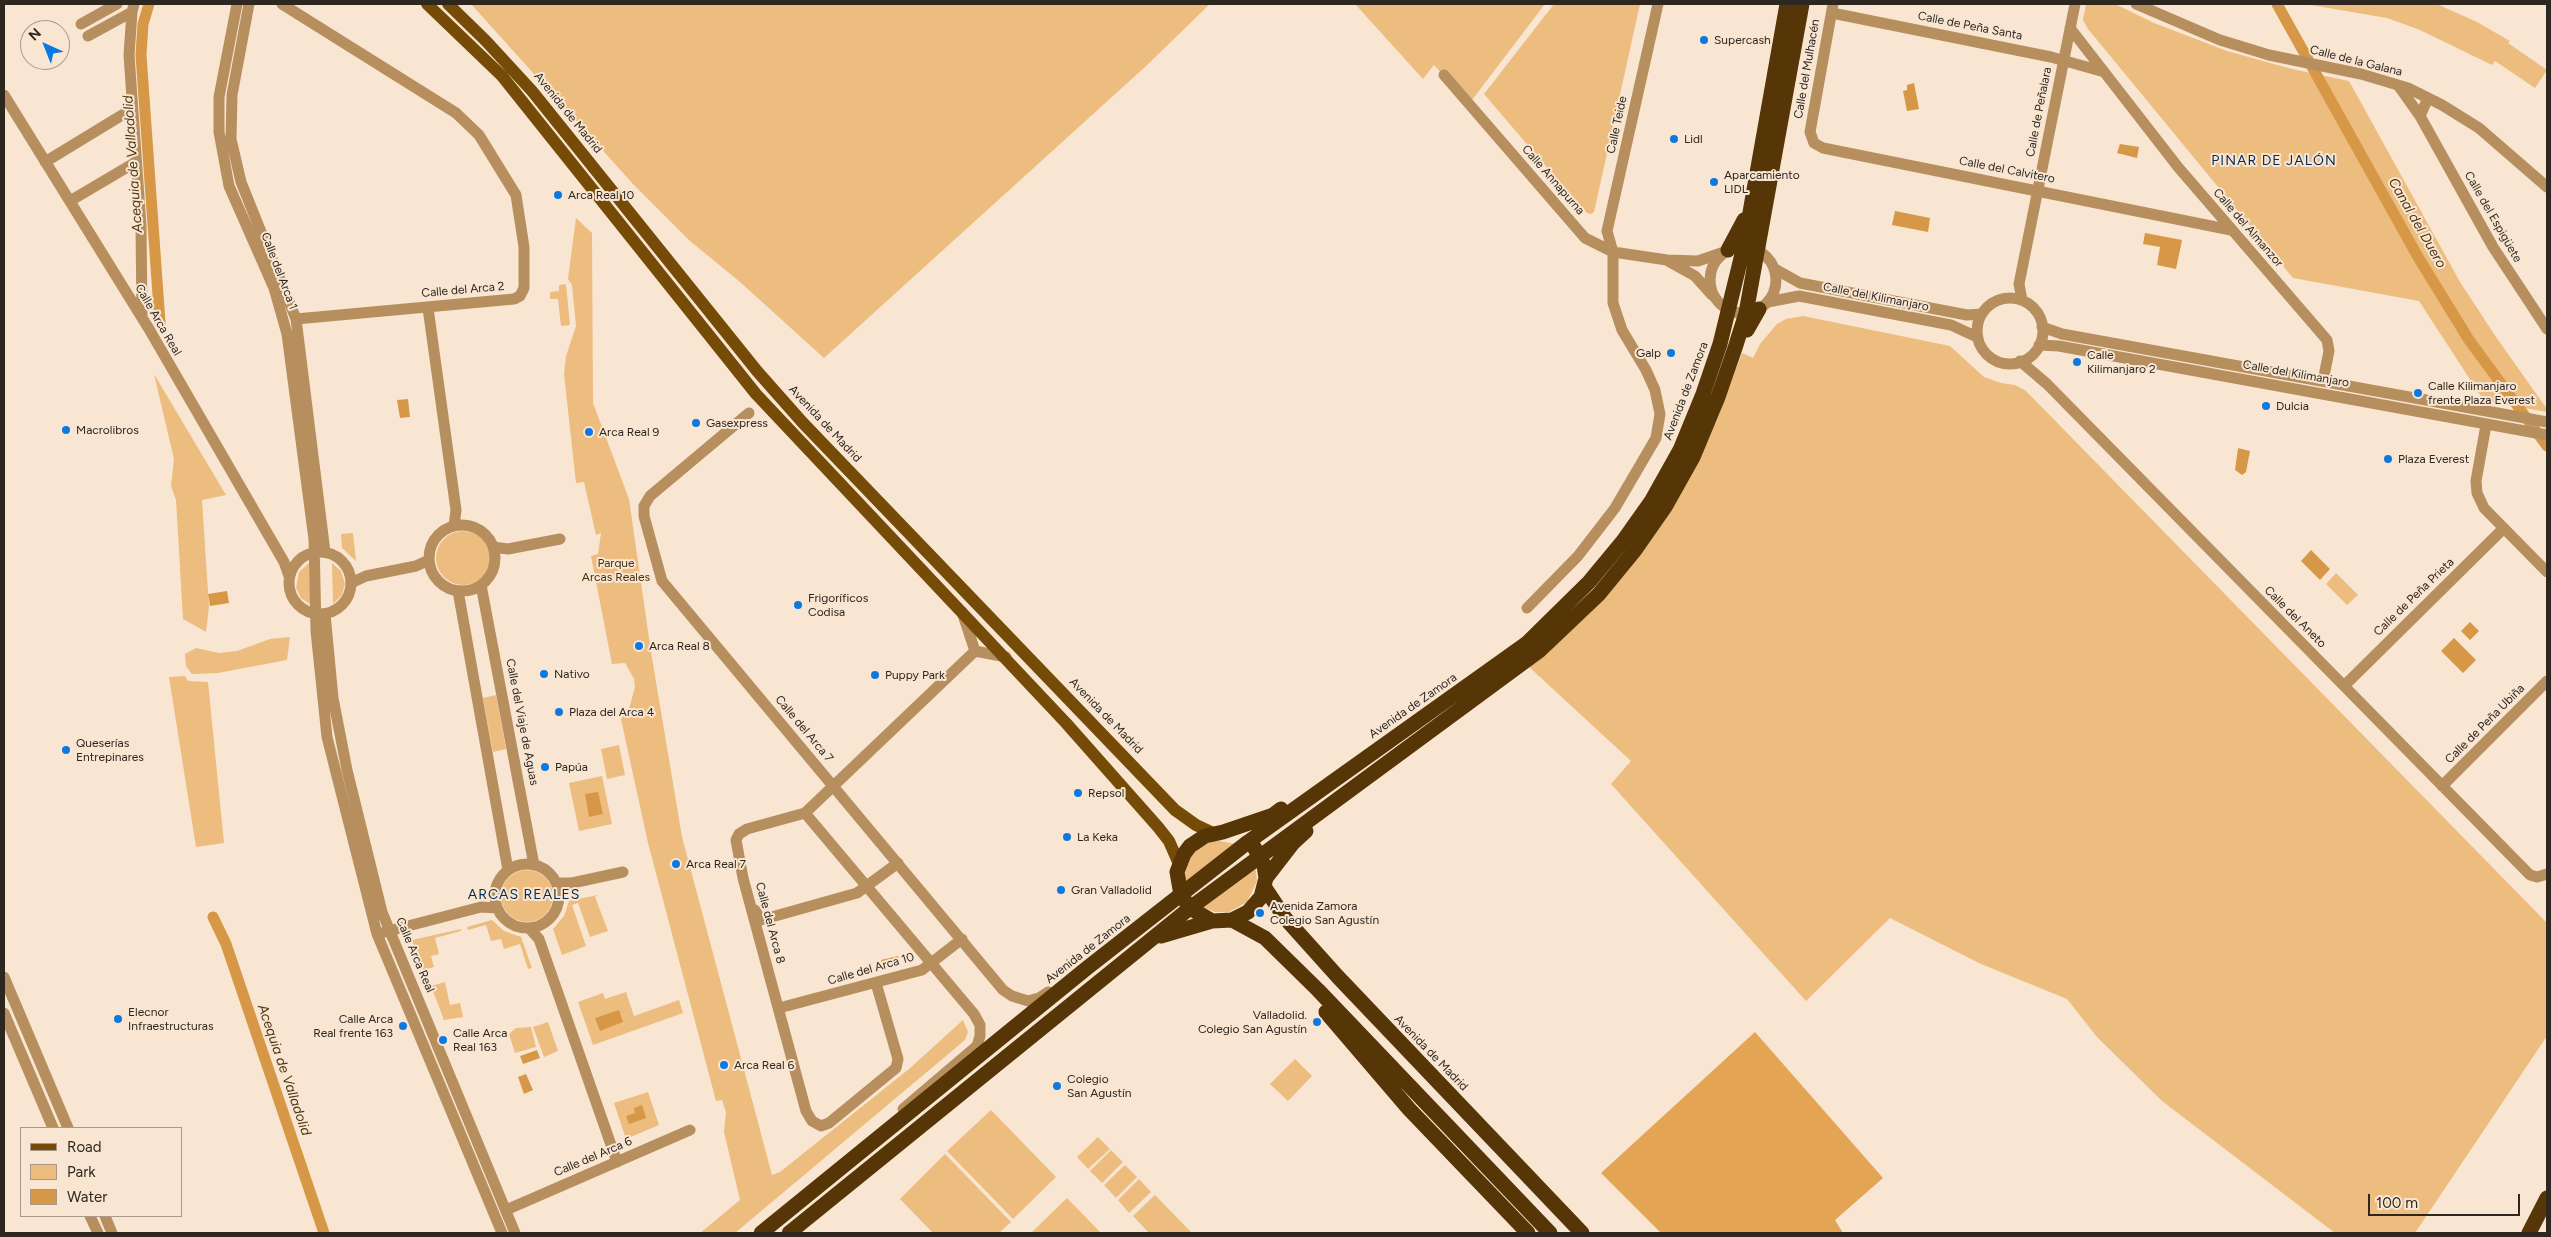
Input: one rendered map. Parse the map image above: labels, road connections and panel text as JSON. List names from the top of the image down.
{
  "streets": {
    "highway": ["Avenida de Madrid", "Avenida de Zamora"],
    "street": [
      "Calle de Peña Santa",
      "Calle de la Galana",
      "Calle del Mulhacén",
      "Calle de Peñalara",
      "Calle Teide",
      "Calle del Calvitero",
      "Calle Annapurna",
      "Calle del Espigüete",
      "Calle del Almanzor",
      "Calle del Arca 1",
      "Calle del Arca 2",
      "Calle del Kilimanjaro",
      "Calle Arca Real",
      "Calle de Peña Prieta",
      "Calle del Aneto",
      "Calle del Viaje de Aguas",
      "Calle de Peña Ubiña",
      "Calle del Arca 7",
      "Calle del Arca 8",
      "Calle del Arca 10",
      "Calle del Arca 6"
    ]
  },
  "crossings": [
    ["Calle de Peña Santa", "Calle del Mulhacén"],
    ["Calle de Peña Santa", "Calle de Peñalara"],
    ["Calle de Peña Santa", "Calle del Almanzor"],
    ["Calle de la Galana", "Calle del Espigüete"],
    ["Calle del Mulhacén", "Calle del Calvitero"],
    ["Calle de Peñalara", "Calle del Calvitero"],
    ["Calle de Peñalara", "Calle del Almanzor"],
    ["Calle de Peñalara", "Calle del Kilimanjaro"],
    ["Calle de Peñalara", "Calle del Aneto"],
    ["Avenida de Madrid", "Avenida de Zamora"],
    ["Calle Teide", "Calle Annapurna"],
    ["Calle Teide", "Avenida de Zamora"],
    ["Calle del Calvitero", "Calle del Almanzor"],
    ["Calle Annapurna", "Avenida de Zamora"],
    ["Calle del Almanzor", "Calle del Kilimanjaro"],
    ["Calle del Arca 1", "Calle del Arca 2"],
    ["Calle del Arca 1", "Calle Arca Real"],
    ["Calle del Kilimanjaro", "Avenida de Zamora"],
    ["Calle del Kilimanjaro", "Calle del Aneto"],
    ["Calle Arca Real", "Calle del Arca 6"],
    ["Avenida de Zamora", "Calle del Arca 7"],
    ["Calle de Peña Prieta", "Calle del Aneto"],
    ["Calle del Aneto", "Calle de Peña Ubiña"],
    ["Calle del Arca 7", "Calle del Arca 8"],
    ["Calle del Arca 7", "Calle del Arca 10"],
    ["Calle del Arca 8", "Calle del Arca 10"]
  ],
  "districts": ["PINAR DE JALÓN", "ARCAS REALES"],
  "water": ["Acequia de Valladolid", "Canal del Duero"],
  "parks": ["Parque Arcas Reales"],
  "places": [
    "Supercash",
    "Lidl",
    "Aparcamiento LIDL",
    "Arca Real 10",
    "Galp",
    "Calle Kilimanjaro 2",
    "Calle Kilimanjaro frente Plaza Everest",
    "Dulcia",
    "Gasexpress",
    "Macrolibros",
    "Arca Real 9",
    "Plaza Everest",
    "Frigoríficos Codisa",
    "Arca Real 8",
    "Nativo",
    "Puppy Park",
    "Plaza del Arca 4",
    "Queserías Entrepinares",
    "Papúa",
    "Repsol",
    "La Keka",
    "Arca Real 7",
    "Gran Valladolid",
    "Avenida Zamora Colegio San Agustín",
    "Elecnor Infraestructuras",
    "Valladolid. Colegio San Agustín",
    "Calle Arca Real frente 163",
    "Calle Arca Real 163",
    "Arca Real 6",
    "Colegio San Agustín"
  ],
  "legend": ["Road", "Park", "Water"],
  "scale_bar": "100 m",
  "north": "top left"
}
